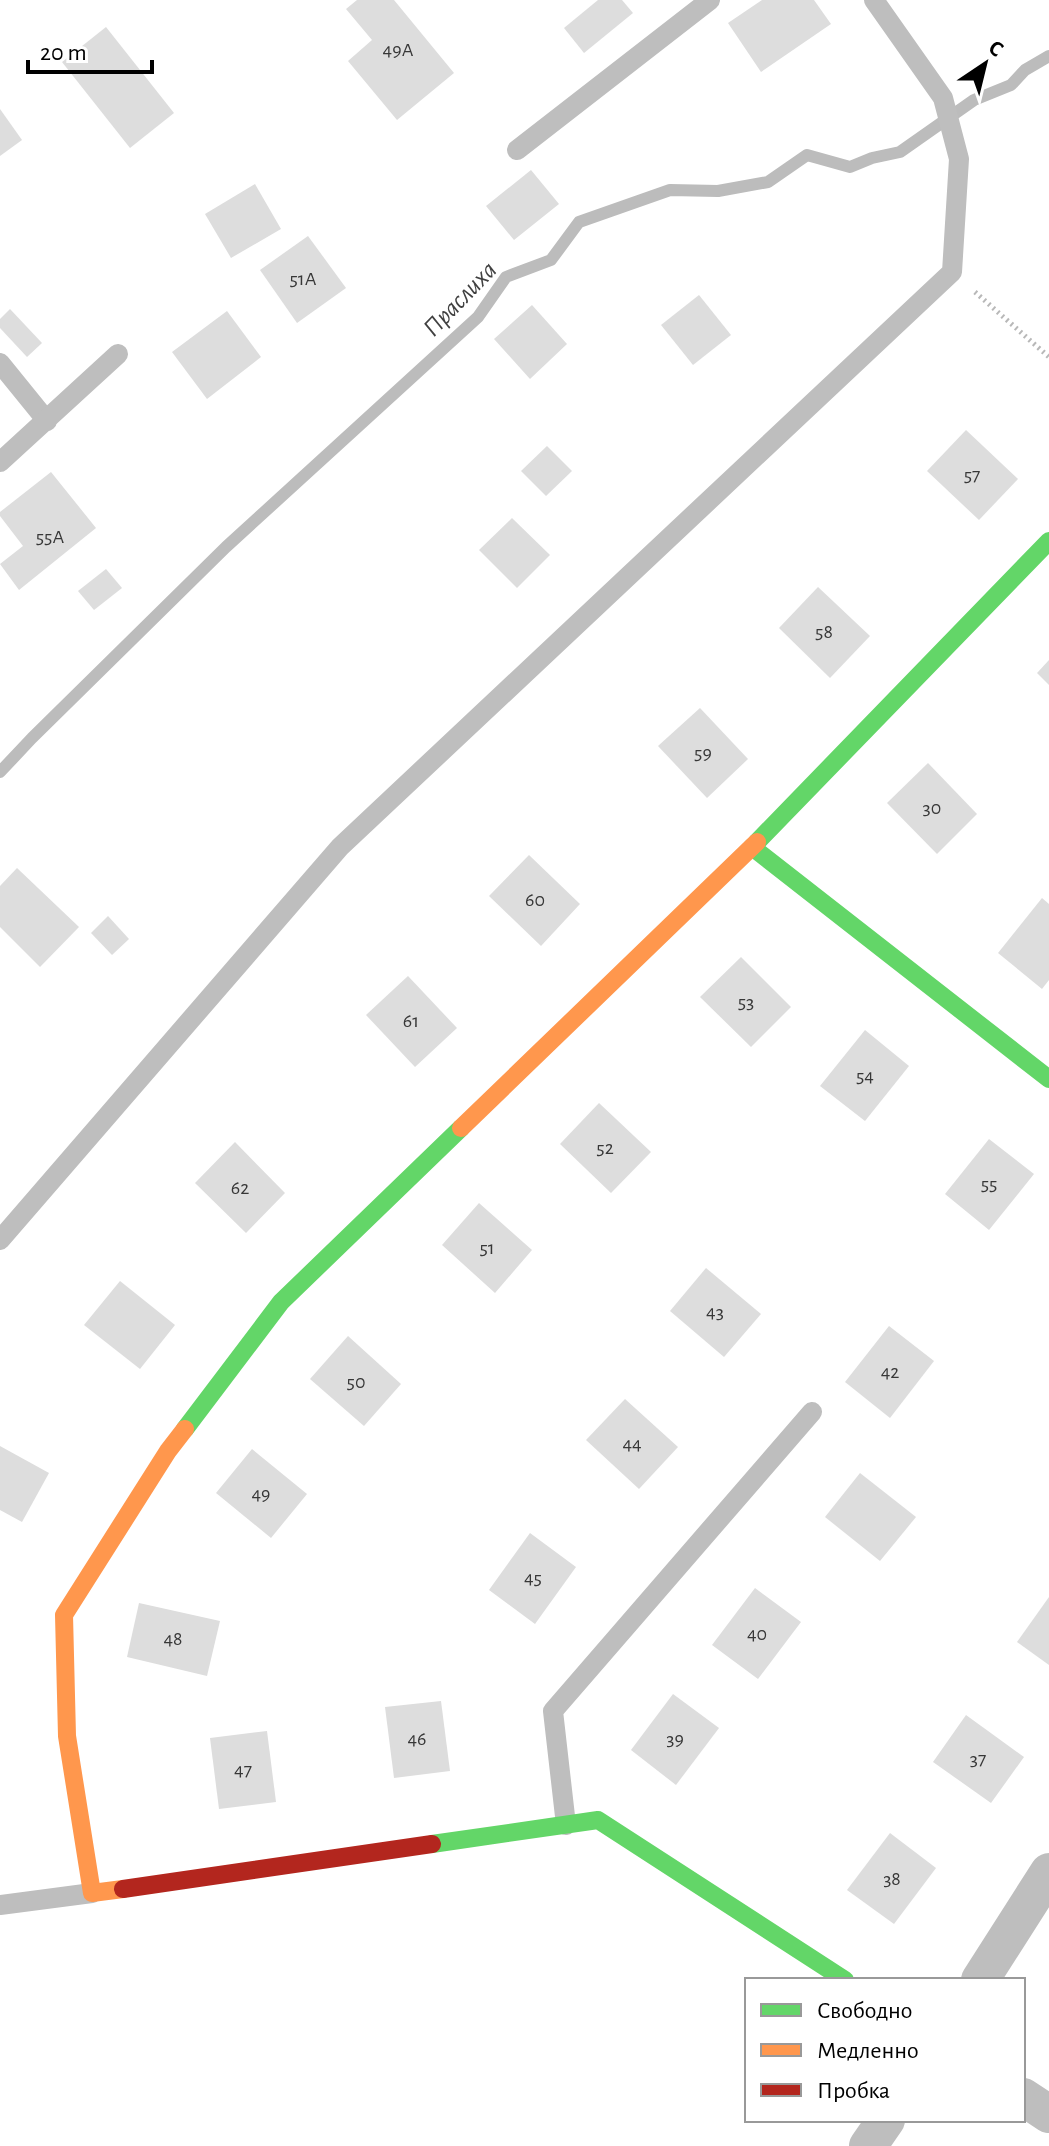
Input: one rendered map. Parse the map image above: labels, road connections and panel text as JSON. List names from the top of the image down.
{
  "water": ["Праслиха"],
  "house_numbers": [
    "49А",
    "51А",
    "57",
    "55А",
    "58",
    "59",
    "30",
    "60",
    "53",
    "61",
    "54",
    "52",
    "55",
    "62",
    "51",
    "43",
    "42",
    "50",
    "44",
    "49",
    "45",
    "40",
    "48",
    "46",
    "39",
    "37",
    "47",
    "38"
  ],
  "legend": ["Свободно", "Медленно", "Пробка"],
  "scale_bar": "20 m",
  "north": "top right"
}
